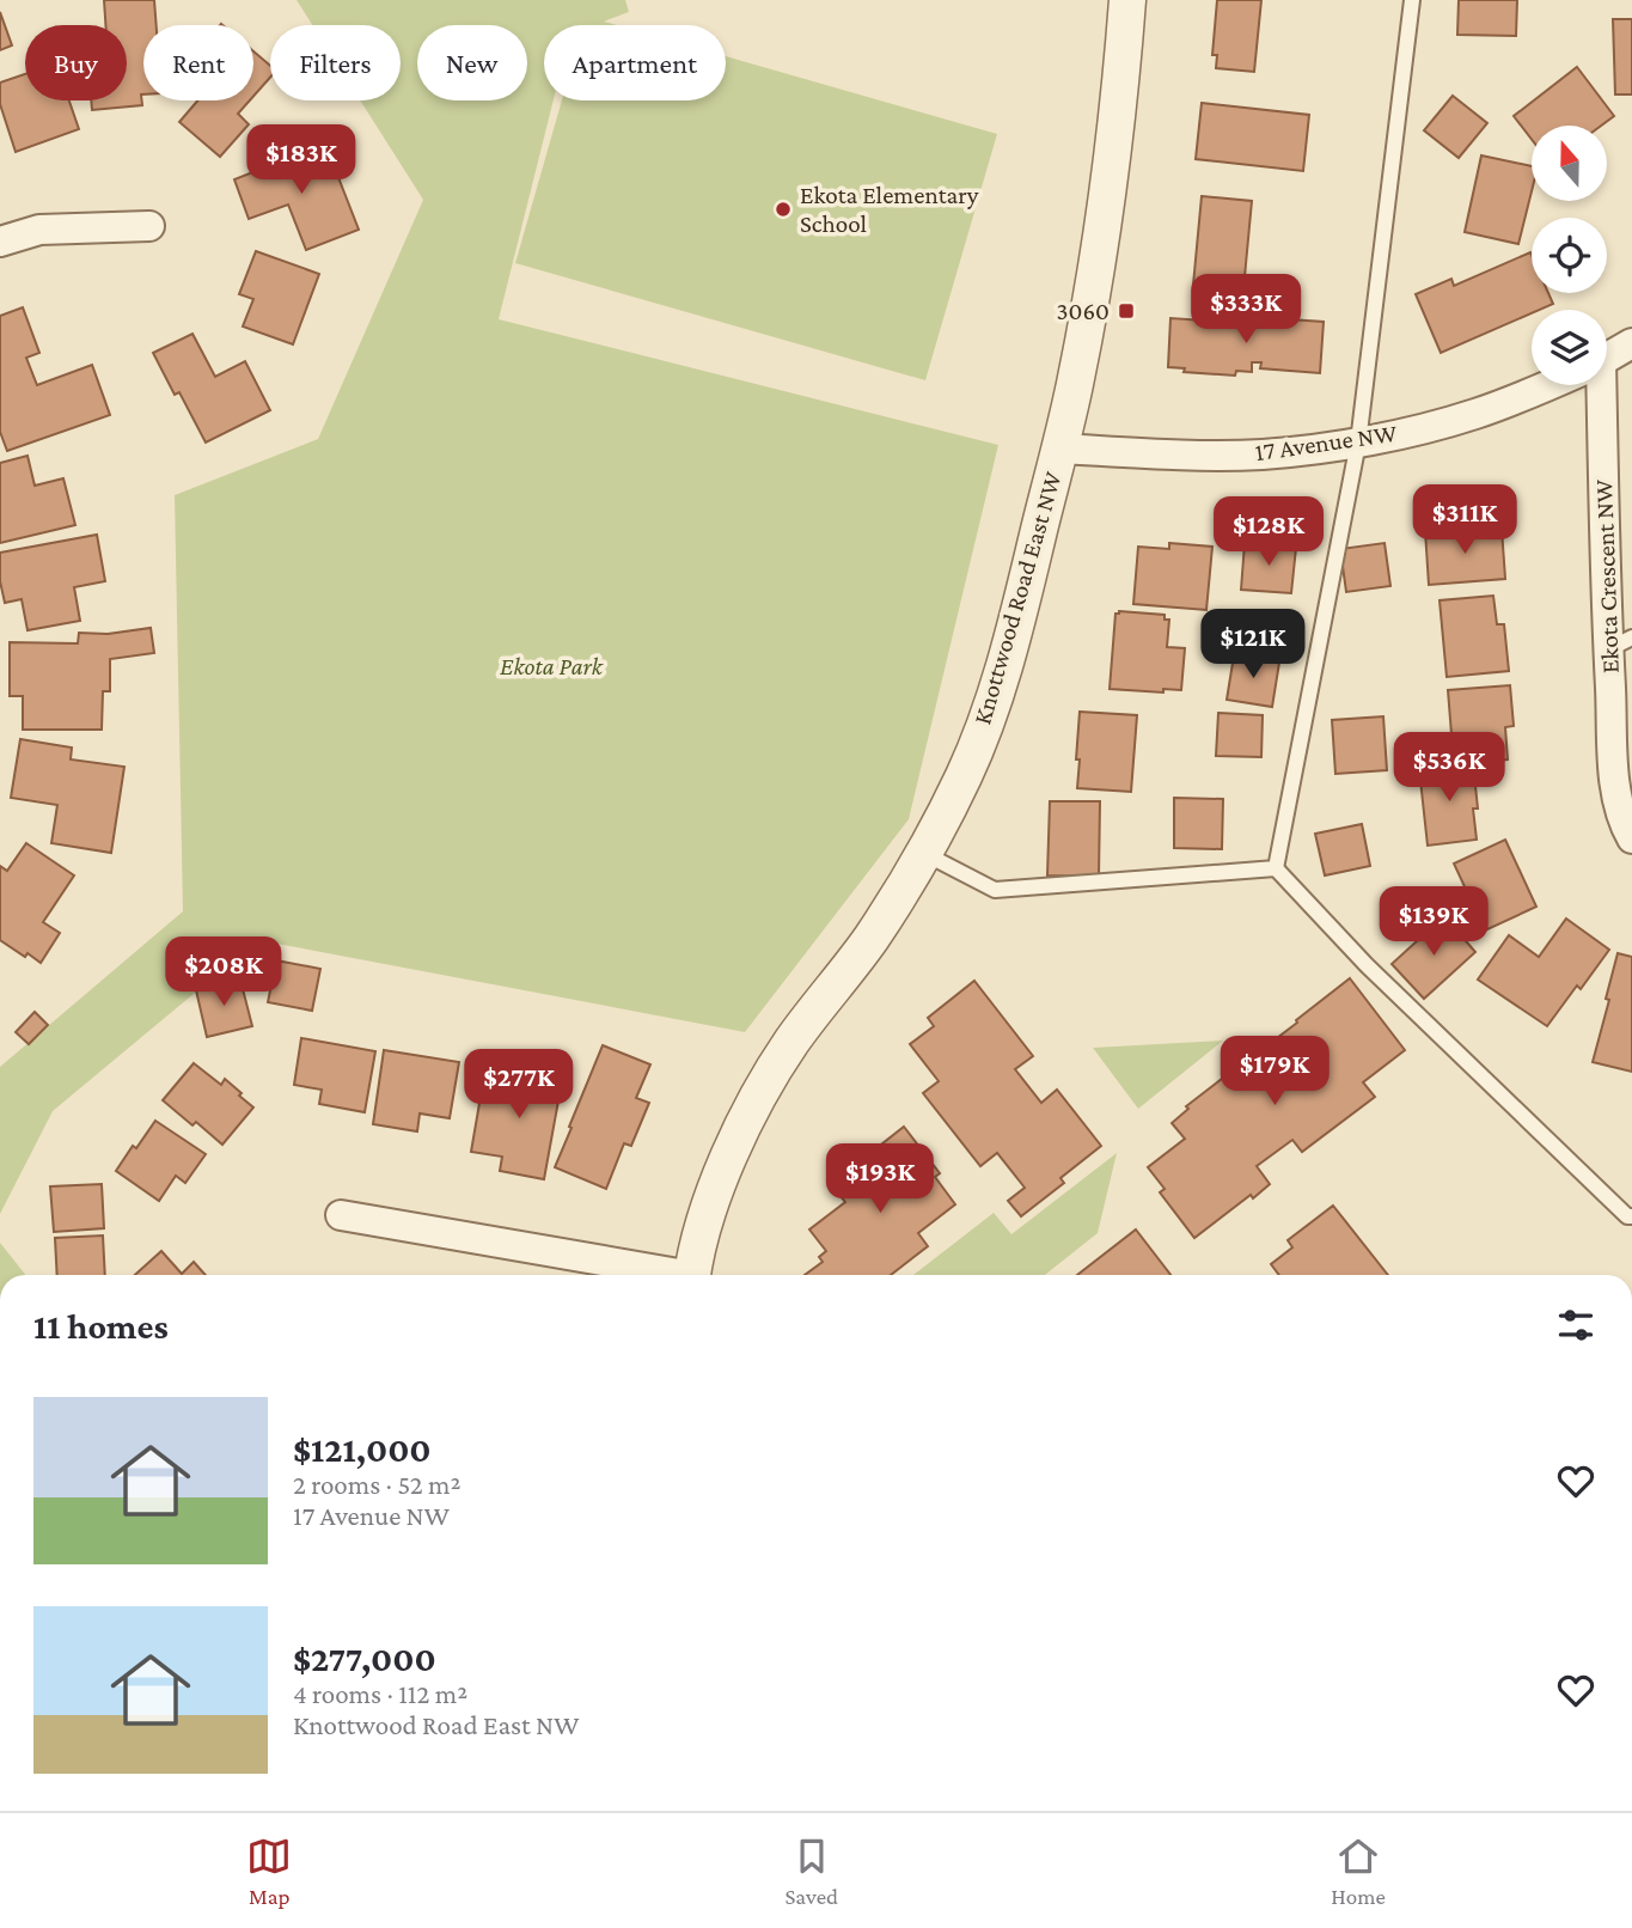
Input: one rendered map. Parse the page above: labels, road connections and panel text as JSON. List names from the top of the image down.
{
  "streets": {
    "street": ["17 Avenue NW", "Ekota Crescent NW", "Knottwood Road East NW"]
  },
  "crossings": [
    ["17 Avenue NW", "Knottwood Road East NW"]
  ],
  "parks": ["Ekota Park"],
  "places": {
    "other": ["Ekota Elementary School"],
    "transit": ["3060"]
  },
  "north": "top",
  "page": {
    "chip": [
      "Buy",
      "Rent",
      "Filters",
      "New",
      "Apartment"
    ],
    "price": [
      "$183K",
      "$333K",
      "$311K",
      "$128K",
      "$121K",
      "$536K",
      "$139K",
      "$208K",
      "$179K",
      "$277K",
      "$193K"
    ],
    "heading": "11 homes",
    "list": [
      {
        "name": "$121,000",
        "note": "2 rooms · 52 m² · 17 Avenue NW"
      },
      {
        "name": "$277,000",
        "note": "4 rooms · 112 m² · Knottwood Road East NW"
      }
    ],
    "tabs": ["Map", "Saved", "Home"]
  }
}
